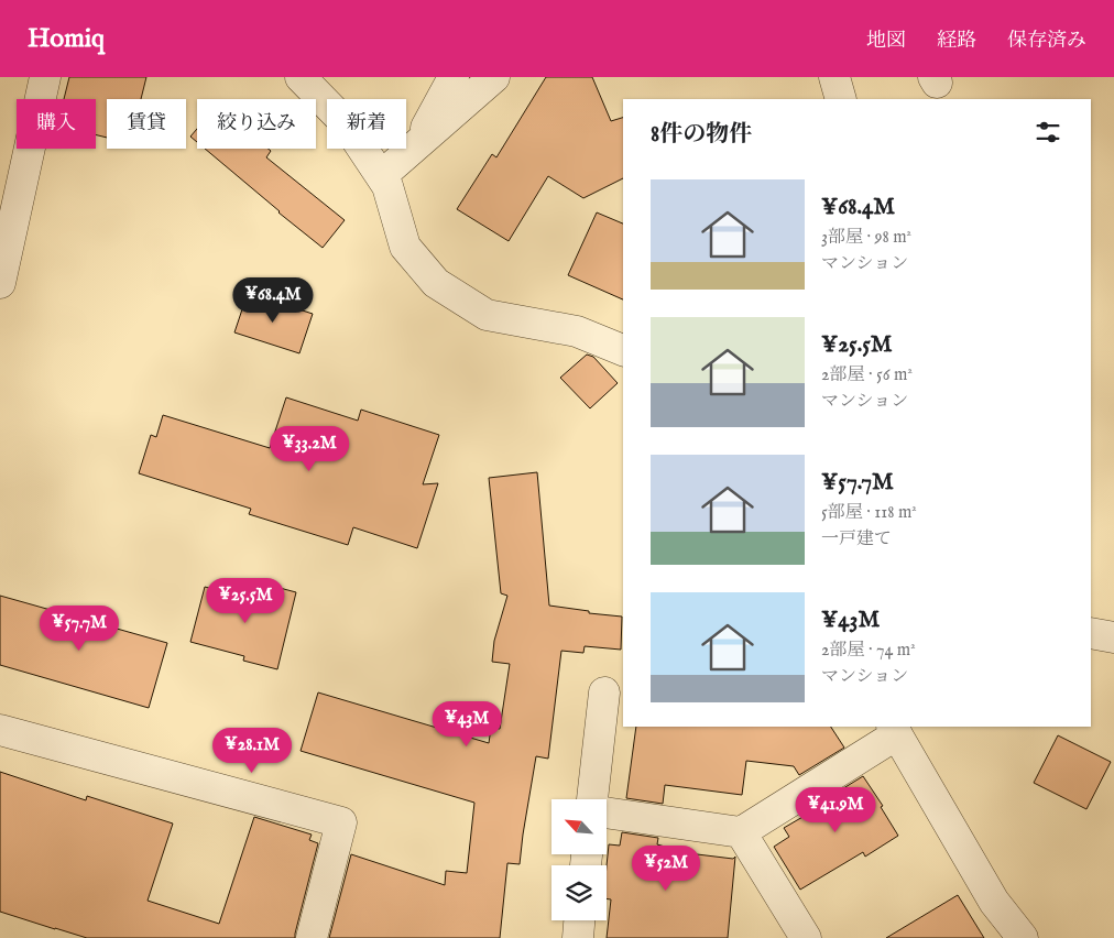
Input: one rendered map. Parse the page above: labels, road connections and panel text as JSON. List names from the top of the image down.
{
  "north": "top left",
  "page": {
    "header": "Homiq",
    "nav": ["地図", "経路", "保存済み"],
    "chip": [
      "購入",
      "賃貸",
      "絞り込み",
      "新着"
    ],
    "heading": "8件の物件",
    "list": [
      {
        "name": "¥68.4M",
        "note": "3部屋 · 98 m² · マンション"
      },
      {
        "name": "¥25.5M",
        "note": "2部屋 · 56 m² · マンション"
      },
      {
        "name": "¥57.7M",
        "note": "5部屋 · 118 m² · 一戸建て"
      },
      {
        "name": "¥43M",
        "note": "2部屋 · 74 m² · マンション"
      }
    ],
    "price": [
      "¥68.4M",
      "¥33.2M",
      "¥25.5M",
      "¥57.7M",
      "¥43M",
      "¥28.1M",
      "¥41.9M",
      "¥52M"
    ]
  }
}
